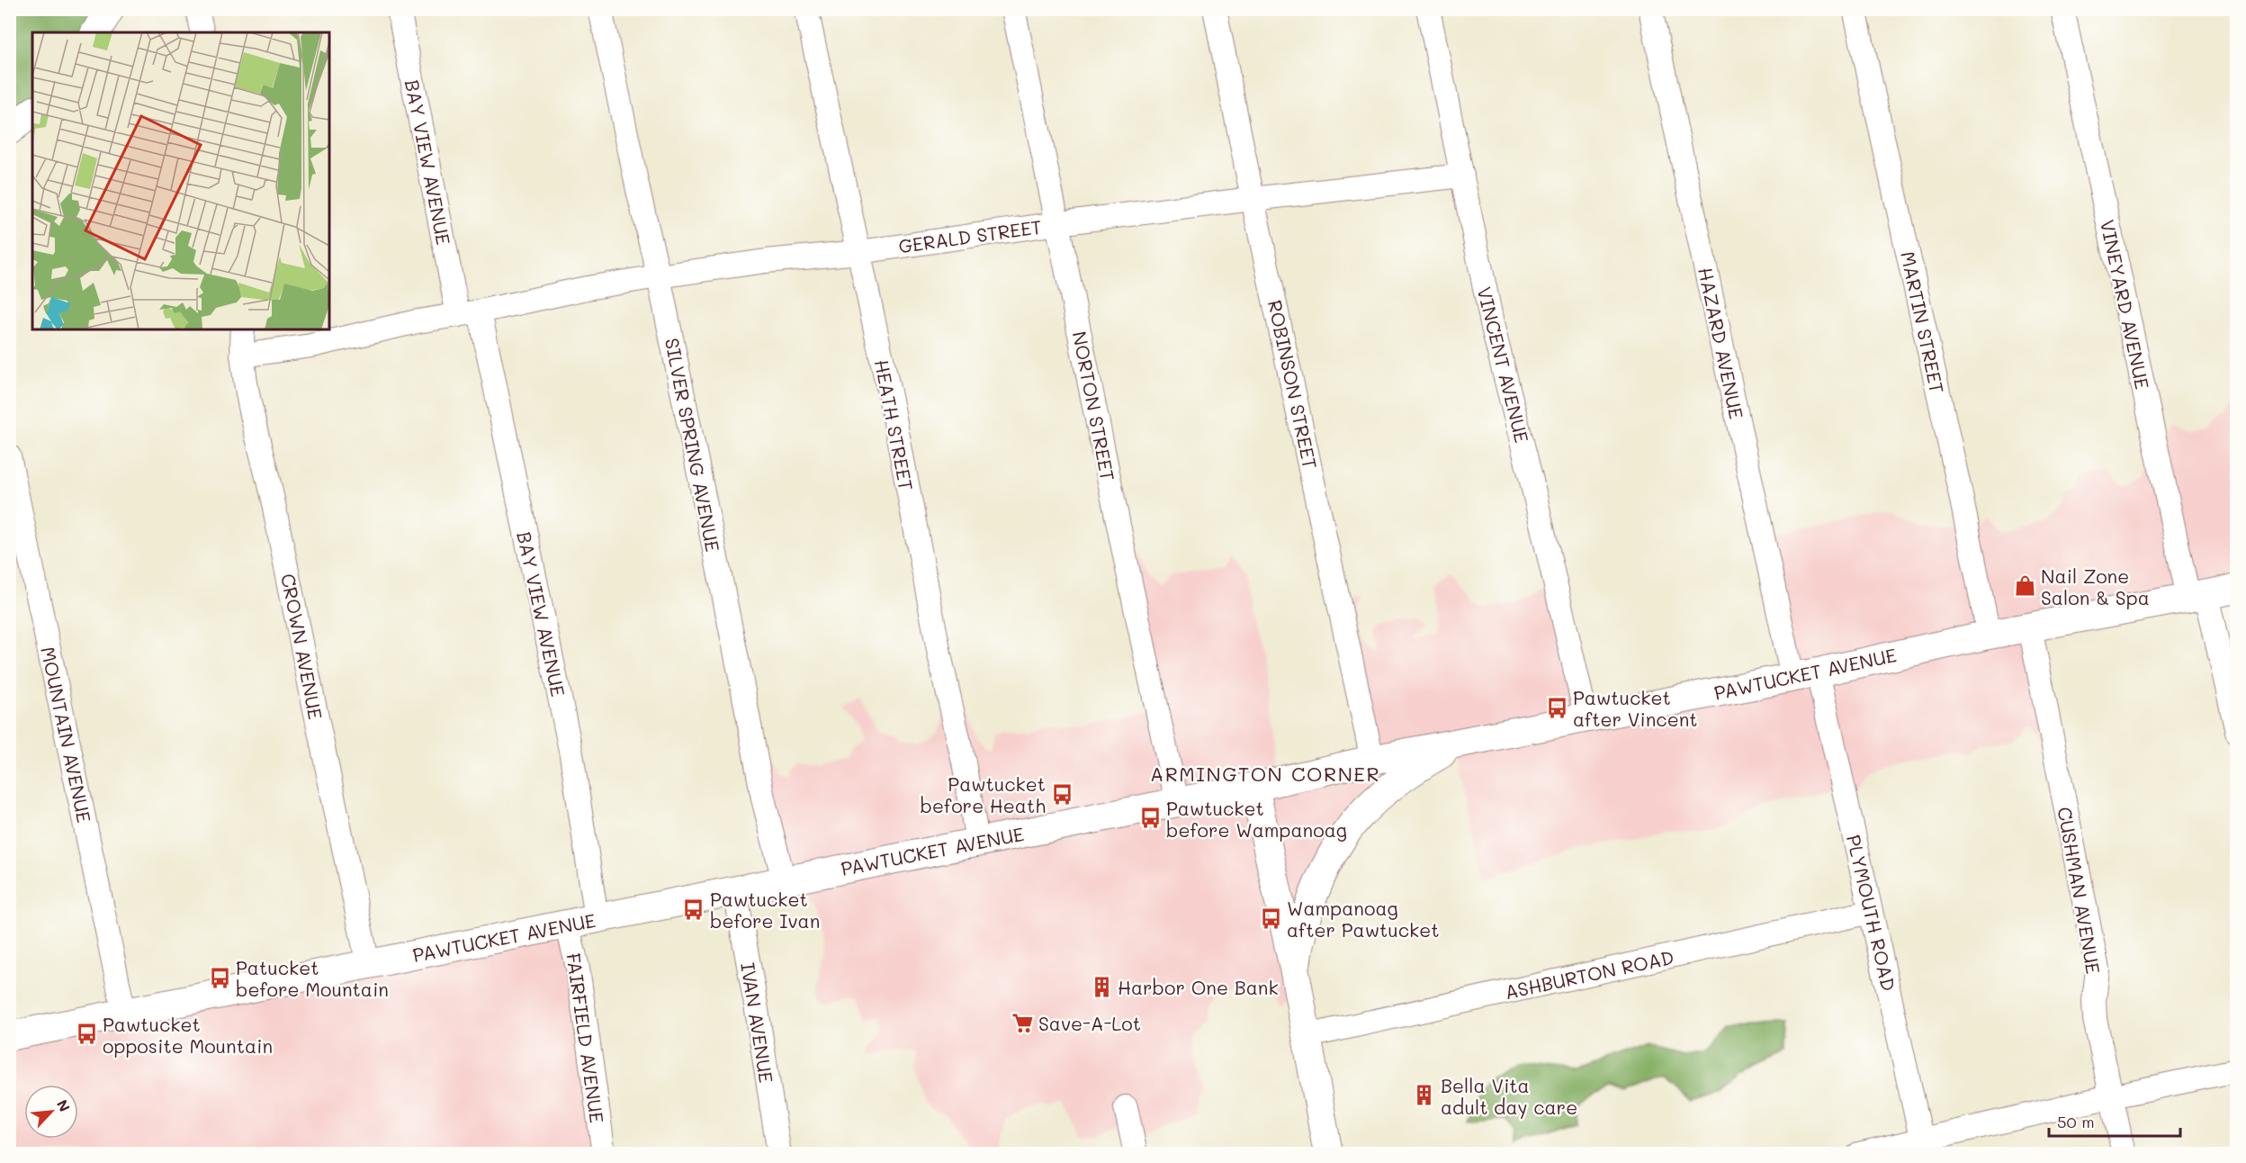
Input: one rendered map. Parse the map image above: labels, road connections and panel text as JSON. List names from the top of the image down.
{
  "streets": {
    "main road": ["PAWTUCKET AVENUE"],
    "street": [
      "BAY VIEW AVENUE",
      "GERALD STREET",
      "VINEYARD AVENUE",
      "MARTIN STREET",
      "HAZARD AVENUE",
      "VINCENT AVENUE",
      "ROBINSON STREET",
      "NORTON STREET",
      "HEATH STREET",
      "SILVER SPRING AVENUE",
      "CROWN AVENUE",
      "MOUNTAIN AVENUE",
      "CUSHMAN AVENUE",
      "PLYMOUTH ROAD",
      "ASHBURTON ROAD",
      "IVAN AVENUE",
      "FAIRFIELD AVENUE"
    ]
  },
  "crossings": [
    ["BAY VIEW AVENUE", "GERALD STREET"],
    ["BAY VIEW AVENUE", "PAWTUCKET AVENUE"],
    ["GERALD STREET", "VINCENT AVENUE"],
    ["GERALD STREET", "ROBINSON STREET"],
    ["GERALD STREET", "NORTON STREET"],
    ["GERALD STREET", "HEATH STREET"],
    ["GERALD STREET", "SILVER SPRING AVENUE"],
    ["GERALD STREET", "CROWN AVENUE"],
    ["VINEYARD AVENUE", "PAWTUCKET AVENUE"],
    ["MARTIN STREET", "PAWTUCKET AVENUE"],
    ["HAZARD AVENUE", "PAWTUCKET AVENUE"],
    ["HAZARD AVENUE", "PLYMOUTH ROAD"],
    ["VINCENT AVENUE", "PAWTUCKET AVENUE"],
    ["ROBINSON STREET", "PAWTUCKET AVENUE"],
    ["NORTON STREET", "PAWTUCKET AVENUE"],
    ["HEATH STREET", "PAWTUCKET AVENUE"],
    ["SILVER SPRING AVENUE", "PAWTUCKET AVENUE"],
    ["CROWN AVENUE", "PAWTUCKET AVENUE"],
    ["PAWTUCKET AVENUE", "MOUNTAIN AVENUE"],
    ["PAWTUCKET AVENUE", "CUSHMAN AVENUE"],
    ["PAWTUCKET AVENUE", "PLYMOUTH ROAD"],
    ["PAWTUCKET AVENUE", "IVAN AVENUE"],
    ["PAWTUCKET AVENUE", "FAIRFIELD AVENUE"],
    ["PLYMOUTH ROAD", "ASHBURTON ROAD"]
  ],
  "districts": ["ARMINGTON CORNER"],
  "places": {
    "shop": ["Nail Zone Salon & Spa"],
    "bus stop": [
      "Pawtucket after Vincent",
      "Pawtucket before Heath",
      "Pawtucket before Wampanoag",
      "Pawtucket before Ivan",
      "Wampanoag after Pawtucket",
      "Patucket before Mountain",
      "Pawtucket opposite Mountain"
    ],
    "building": ["Harbor One Bank", "Bella Vita adult day care"],
    "supermarket": ["Save-A-Lot"]
  },
  "scale_bar": "50 m",
  "north": "top right"
}
